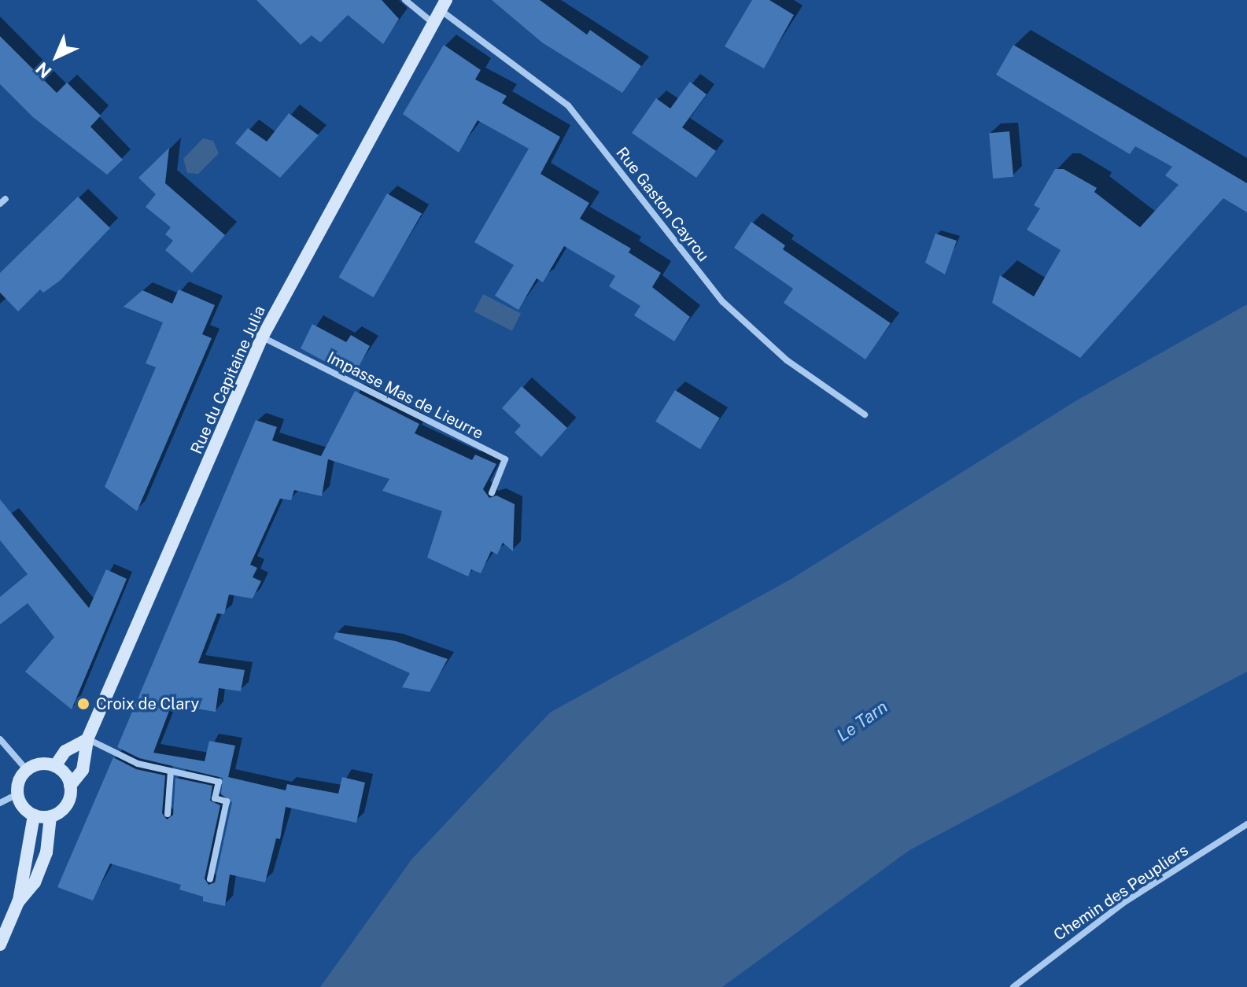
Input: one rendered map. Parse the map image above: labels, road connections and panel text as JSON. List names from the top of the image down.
{
  "streets": {
    "street": [
      "Rue Gaston Cayrou",
      "Rue du Capitaine Julia",
      "Impasse Mas de Lieurre",
      "Chemin des Peupliers"
    ]
  },
  "crossings": [
    ["Rue Gaston Cayrou", "Rue du Capitaine Julia"],
    ["Rue du Capitaine Julia", "Impasse Mas de Lieurre"]
  ],
  "water": ["Le Tarn"],
  "places": ["Croix de Clary"],
  "north": "bottom left"
}
